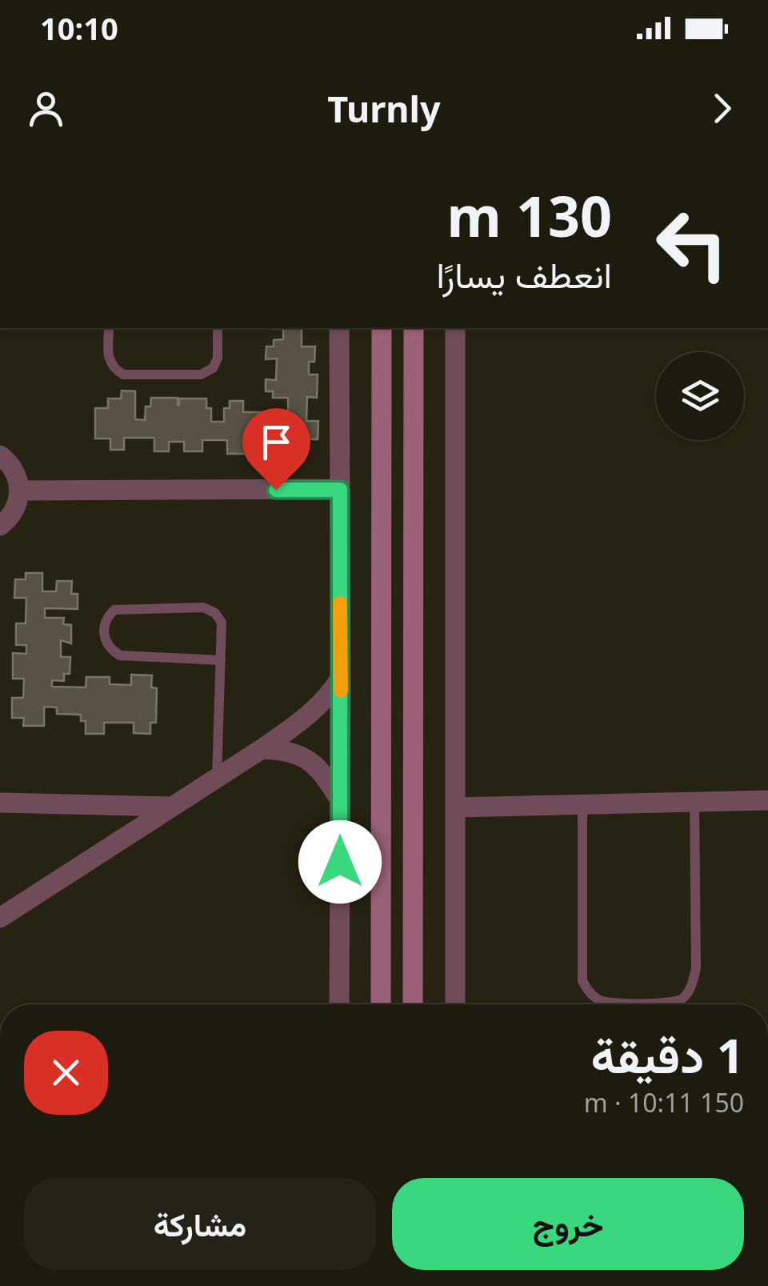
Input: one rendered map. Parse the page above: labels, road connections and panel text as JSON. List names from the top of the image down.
{
  "page": {
    "status": "10:10",
    "header": "Turnly",
    "turn": ["130 m", "انعطف يسارًا"],
    "heading": ["1 دقيقة", "150 m · 10:11"],
    "buttons": ["خروج", "مشاركة"]
  }
}
